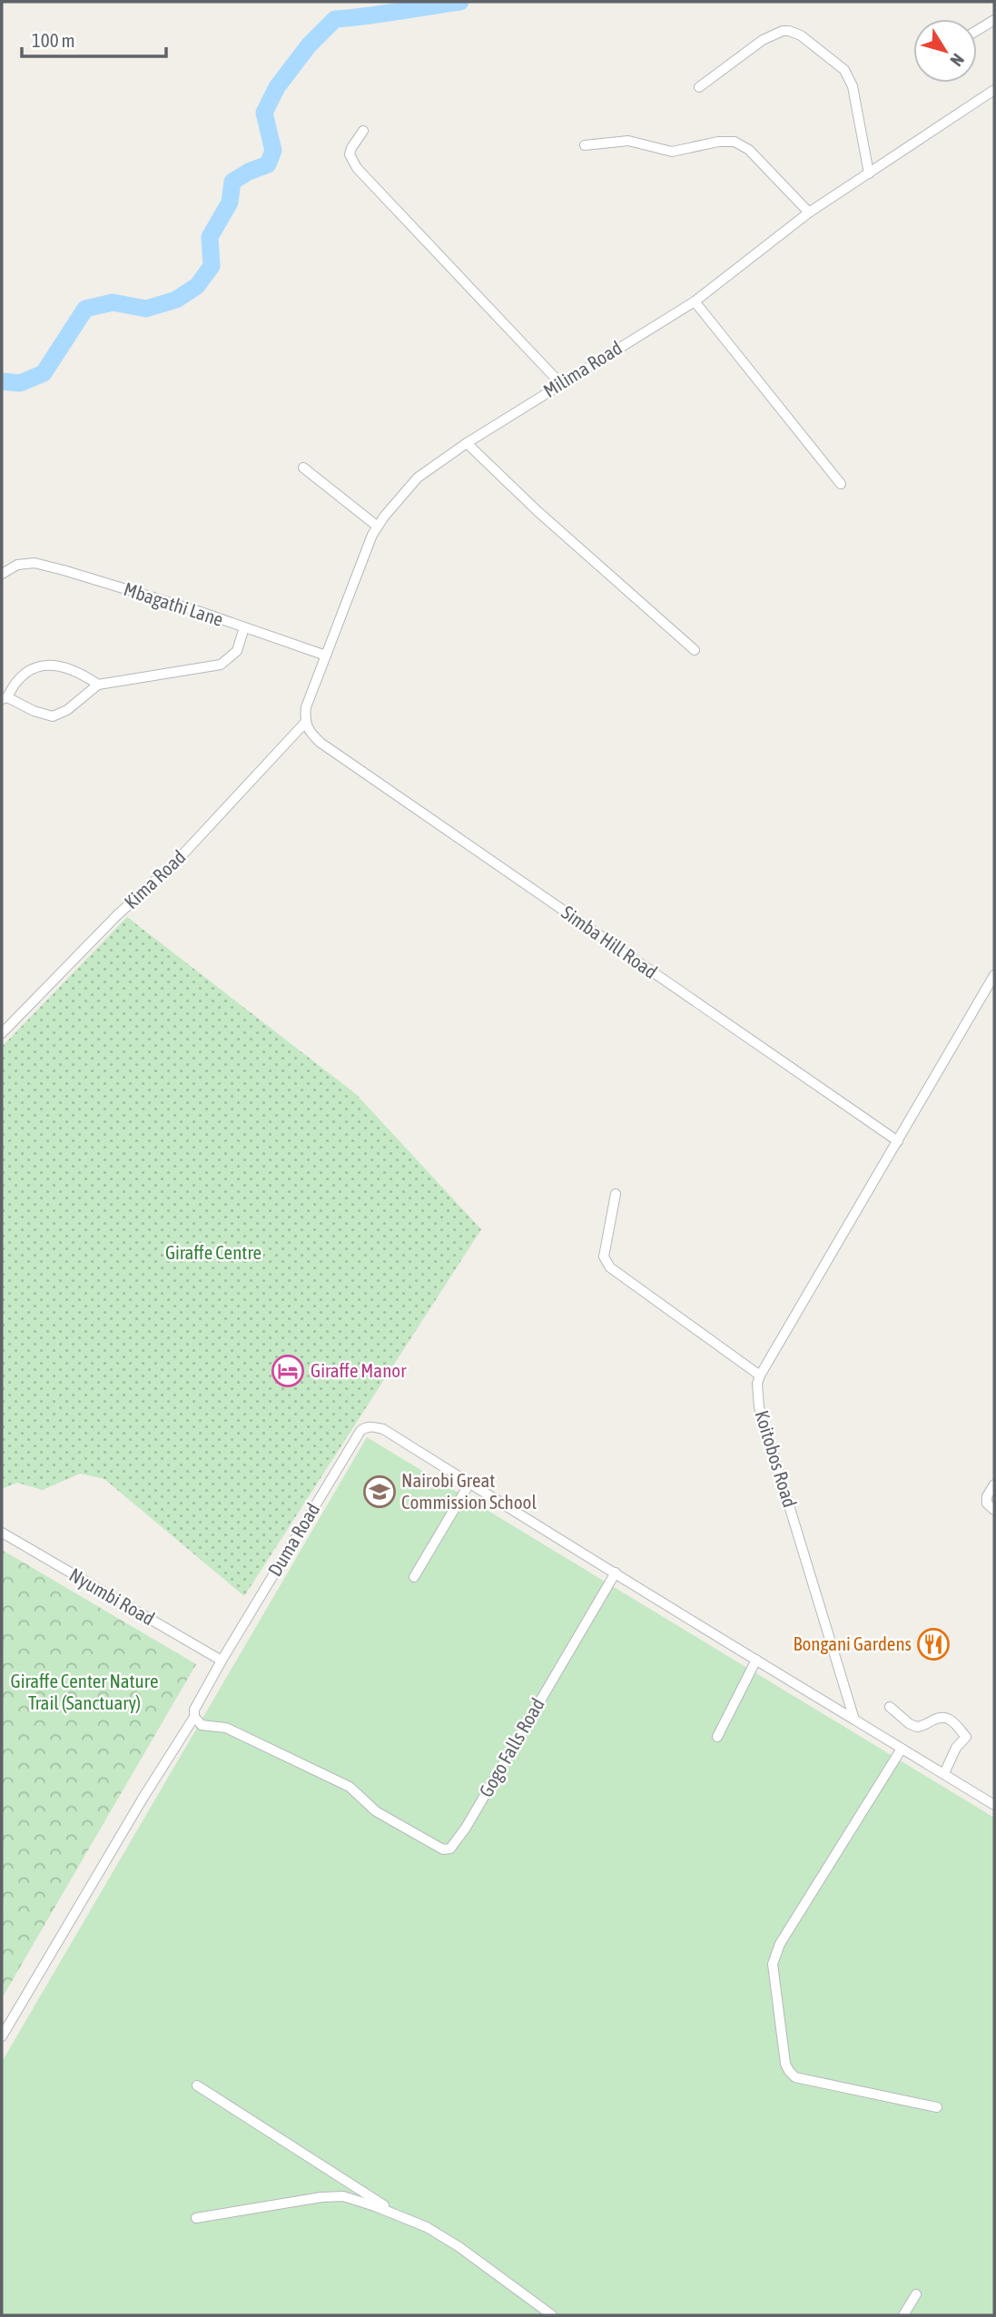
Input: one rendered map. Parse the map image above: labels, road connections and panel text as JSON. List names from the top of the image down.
{
  "streets": {
    "street": [
      "Milima Road",
      "Mbagathi Lane",
      "Kima Road",
      "Simba Hill Road",
      "Koitobos Road",
      "Duma Road",
      "Nyumbi Road",
      "Gogo Falls Road"
    ]
  },
  "crossings": [
    ["Milima Road", "Mbagathi Lane"],
    ["Milima Road", "Kima Road"],
    ["Milima Road", "Simba Hill Road"],
    ["Kima Road", "Simba Hill Road"],
    ["Simba Hill Road", "Koitobos Road"],
    ["Duma Road", "Nyumbi Road"],
    ["Duma Road", "Gogo Falls Road"]
  ],
  "parks": ["Giraffe Centre", "Giraffe Center Nature Trail (Sanctuary)"],
  "places": {
    "hotel": ["Giraffe Manor"],
    "school or university": ["Nairobi Great Commission School"],
    "restaurant": ["Bongani Gardens"]
  },
  "scale_bar": "100 m",
  "north": "bottom right"
}
